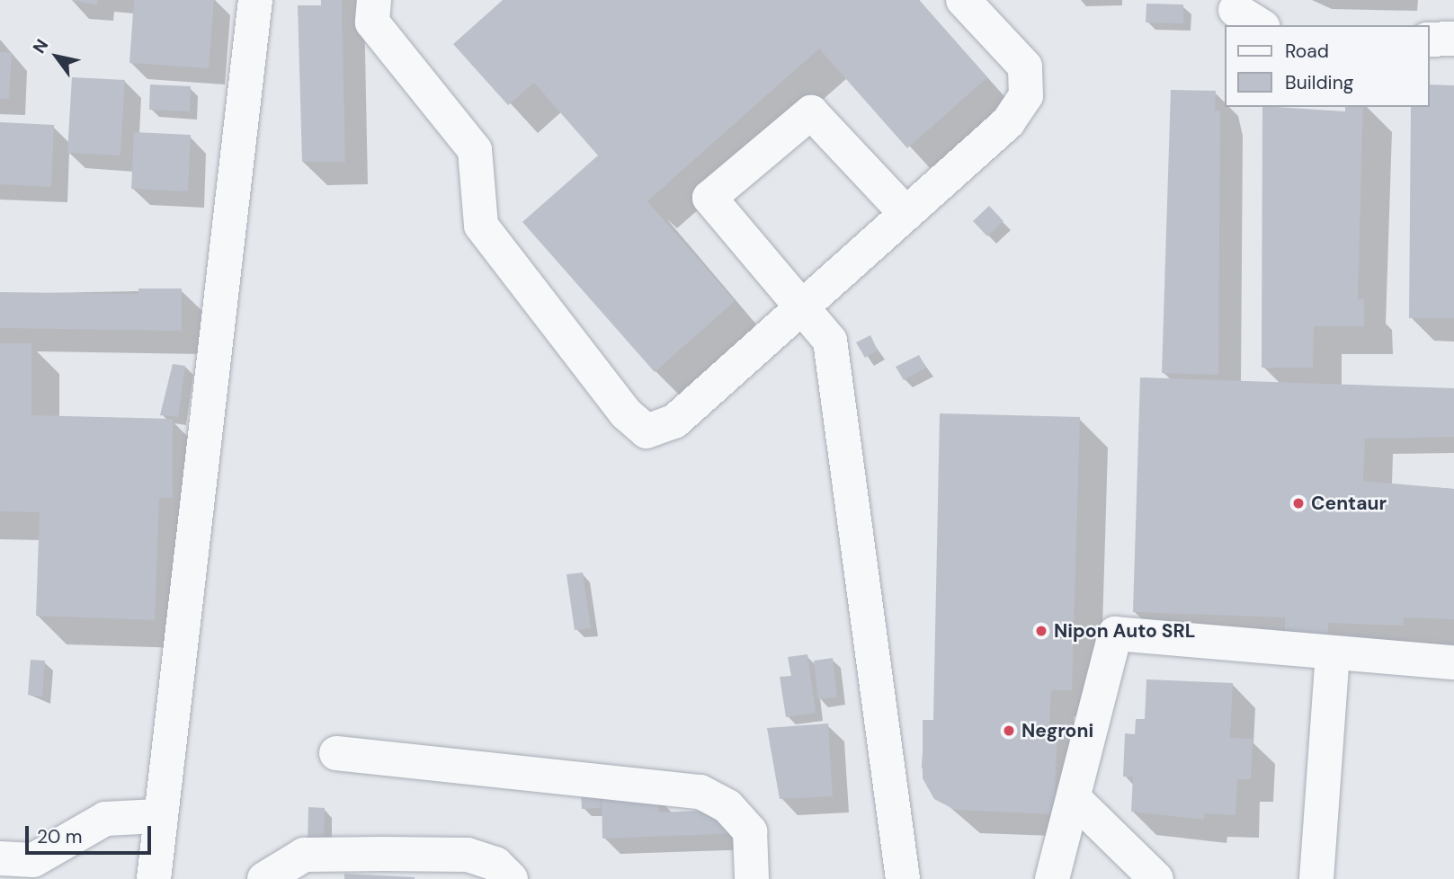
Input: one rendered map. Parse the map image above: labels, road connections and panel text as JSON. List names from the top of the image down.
{
  "places": ["Centaur", "Nipon Auto SRL", "Negroni"],
  "legend": ["Road", "Building"],
  "scale_bar": "20 m",
  "north": "top left"
}
